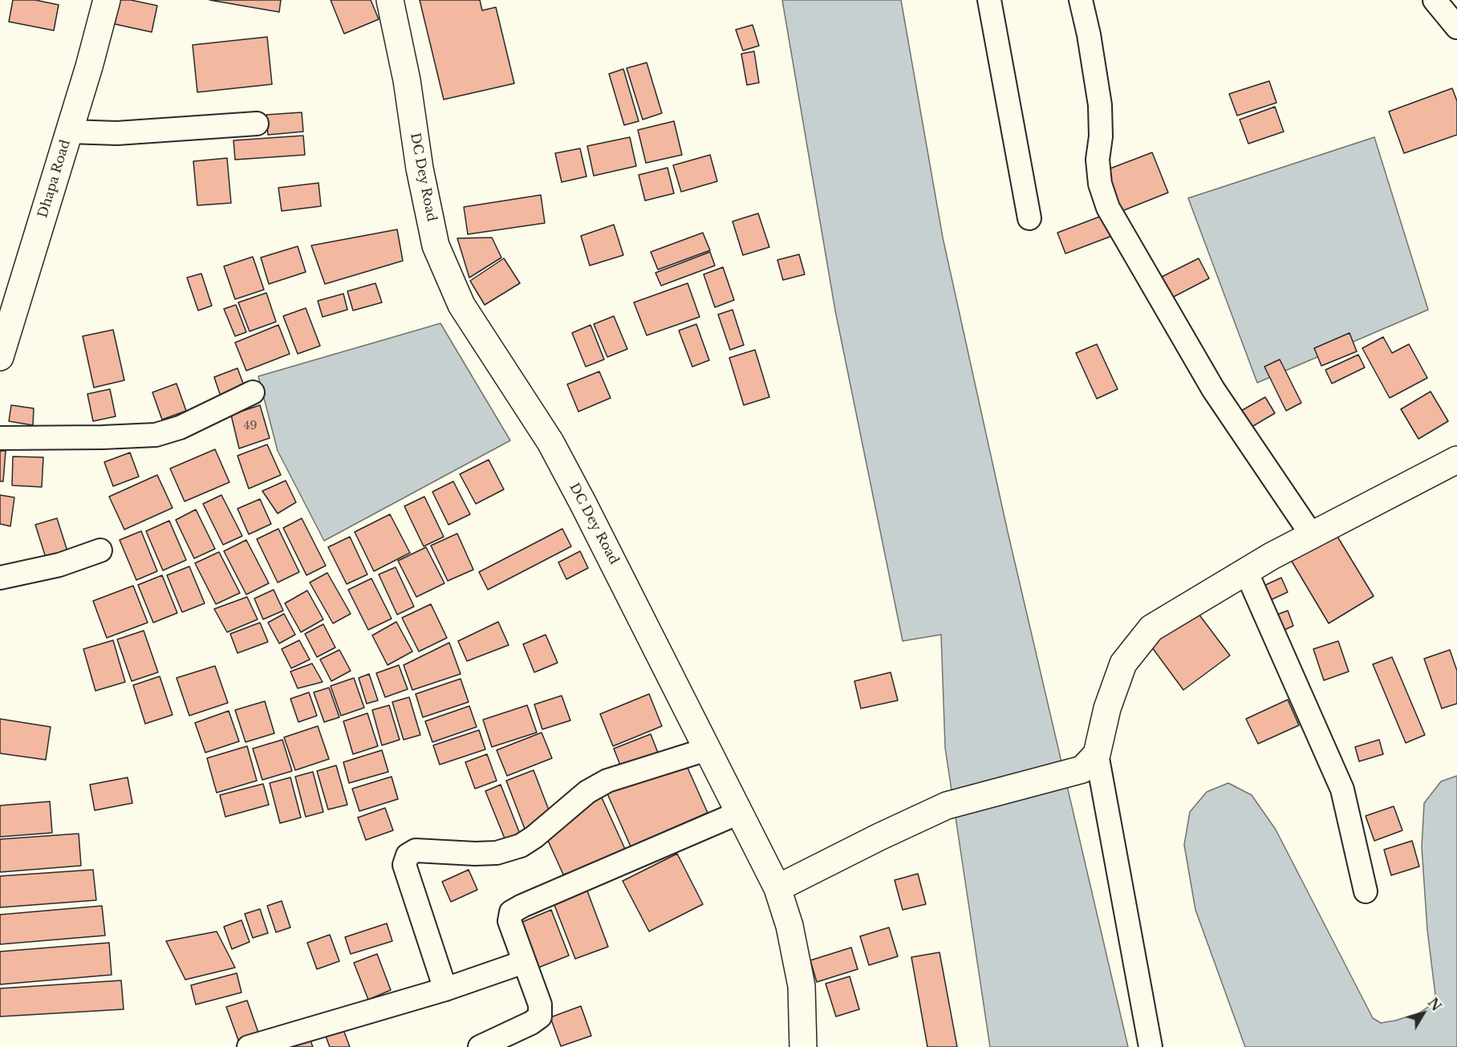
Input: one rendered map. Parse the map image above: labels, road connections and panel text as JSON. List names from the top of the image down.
{
  "streets": {
    "street": ["DC Dey Road", "Dhapa Road"]
  },
  "house_numbers": ["49"],
  "north": "top right"
}
